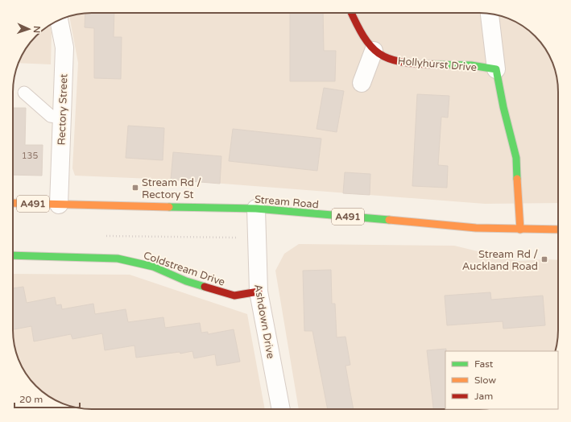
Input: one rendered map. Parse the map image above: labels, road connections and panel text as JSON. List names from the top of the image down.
{
  "streets": {
    "main road": [
      "Hollyhurst Drive",
      "Stream Road",
      "A491",
      "Coldstream Drive"
    ],
    "street": ["Rectory Street", "Ashdown Drive"]
  },
  "crossings": [
    ["Rectory Street", "Stream Road"],
    ["Stream Road", "Ashdown Drive"],
    ["Coldstream Drive", "Ashdown Drive"]
  ],
  "places": {
    "transit": ["Stream Rd / Rectory St", "Stream Rd / Auckland Road"]
  },
  "house_numbers": ["135"],
  "legend": ["Fast", "Slow", "Jam"],
  "scale_bar": "20 m",
  "north": "right"
}
